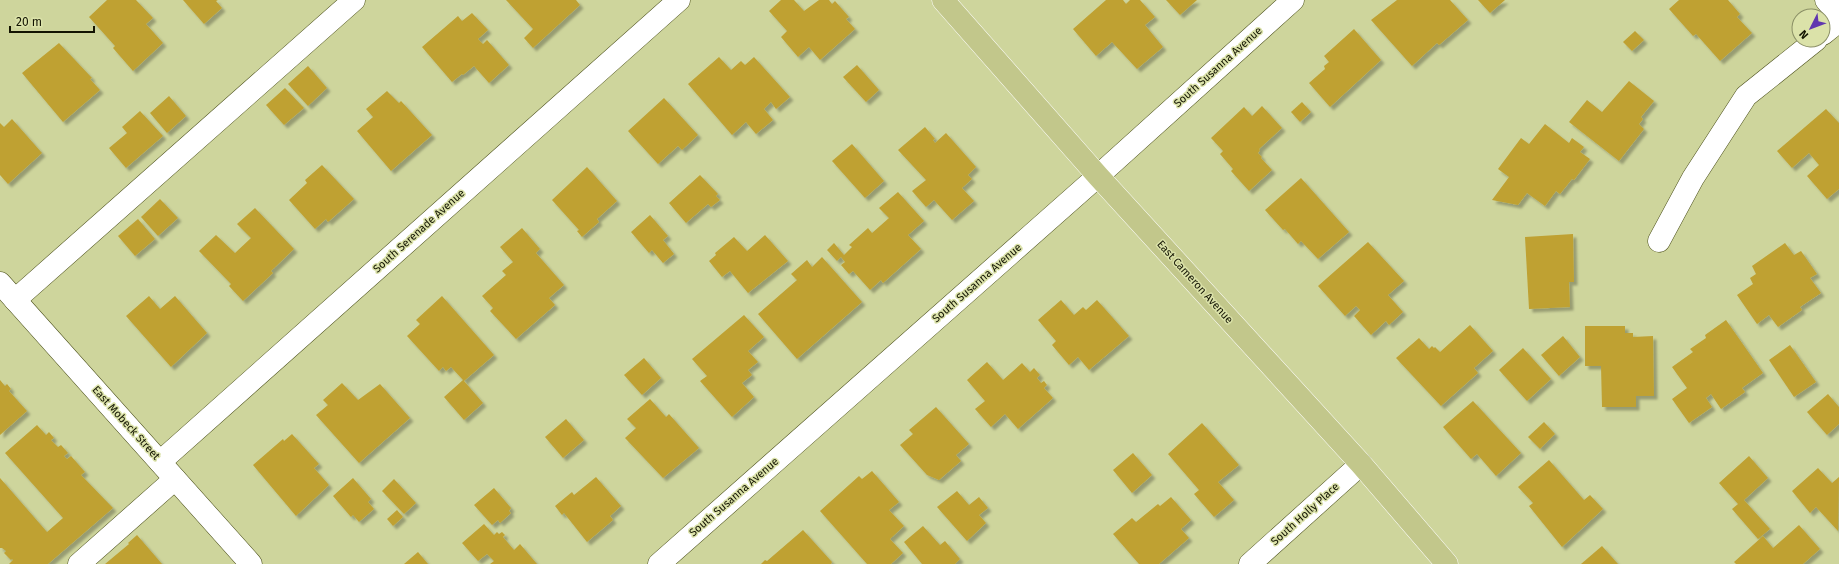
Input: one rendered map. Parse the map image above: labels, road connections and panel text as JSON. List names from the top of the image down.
{
  "streets": {
    "main road": ["East Cameron Avenue"],
    "street": [
      "South Susanna Avenue",
      "South Serenade Avenue",
      "East Mobeck Street",
      "South Holly Place"
    ]
  },
  "crossings": [
    ["South Susanna Avenue", "East Cameron Avenue"],
    ["South Serenade Avenue", "East Mobeck Street"],
    ["East Cameron Avenue", "South Holly Place"]
  ],
  "scale_bar": "20 m",
  "north": "bottom left"
}
